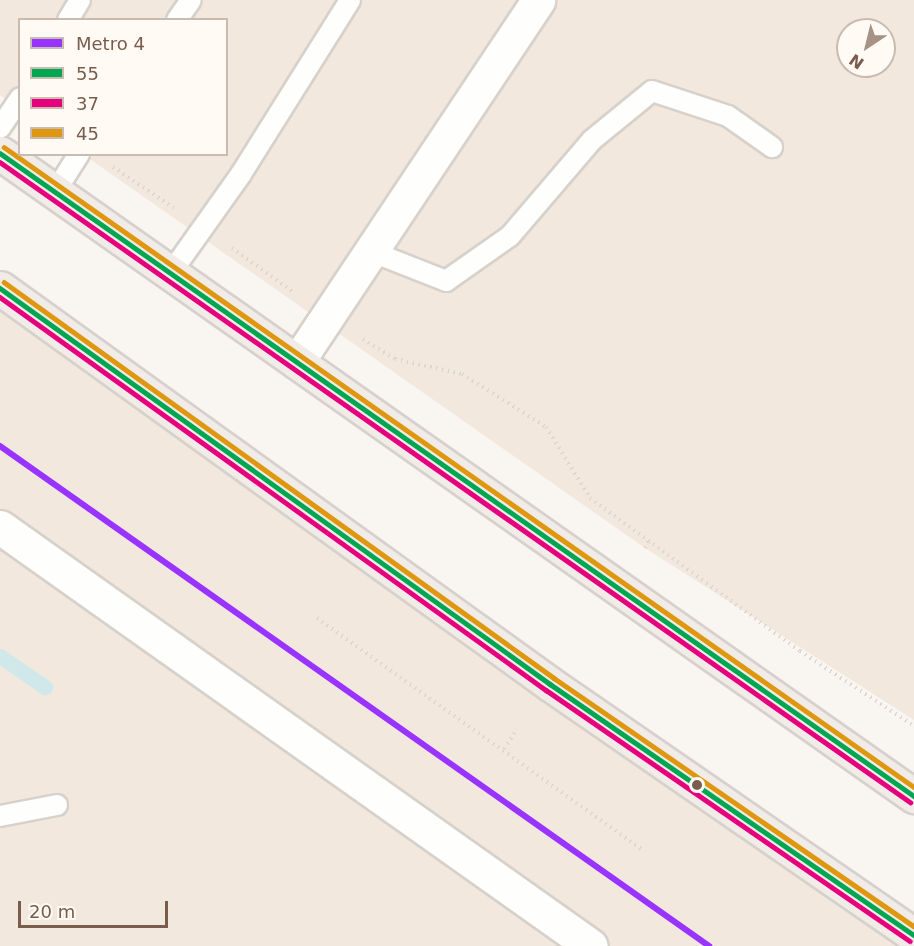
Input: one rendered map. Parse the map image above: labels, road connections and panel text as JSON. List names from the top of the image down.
{
  "lines": [
    "transit line 45",
    "transit line 55",
    "transit line 37",
    "metro line 4"
  ],
  "legend": [
    "Metro 4",
    "55",
    "37",
    "45"
  ],
  "scale_bar": "20 m",
  "north": "bottom left"
}
